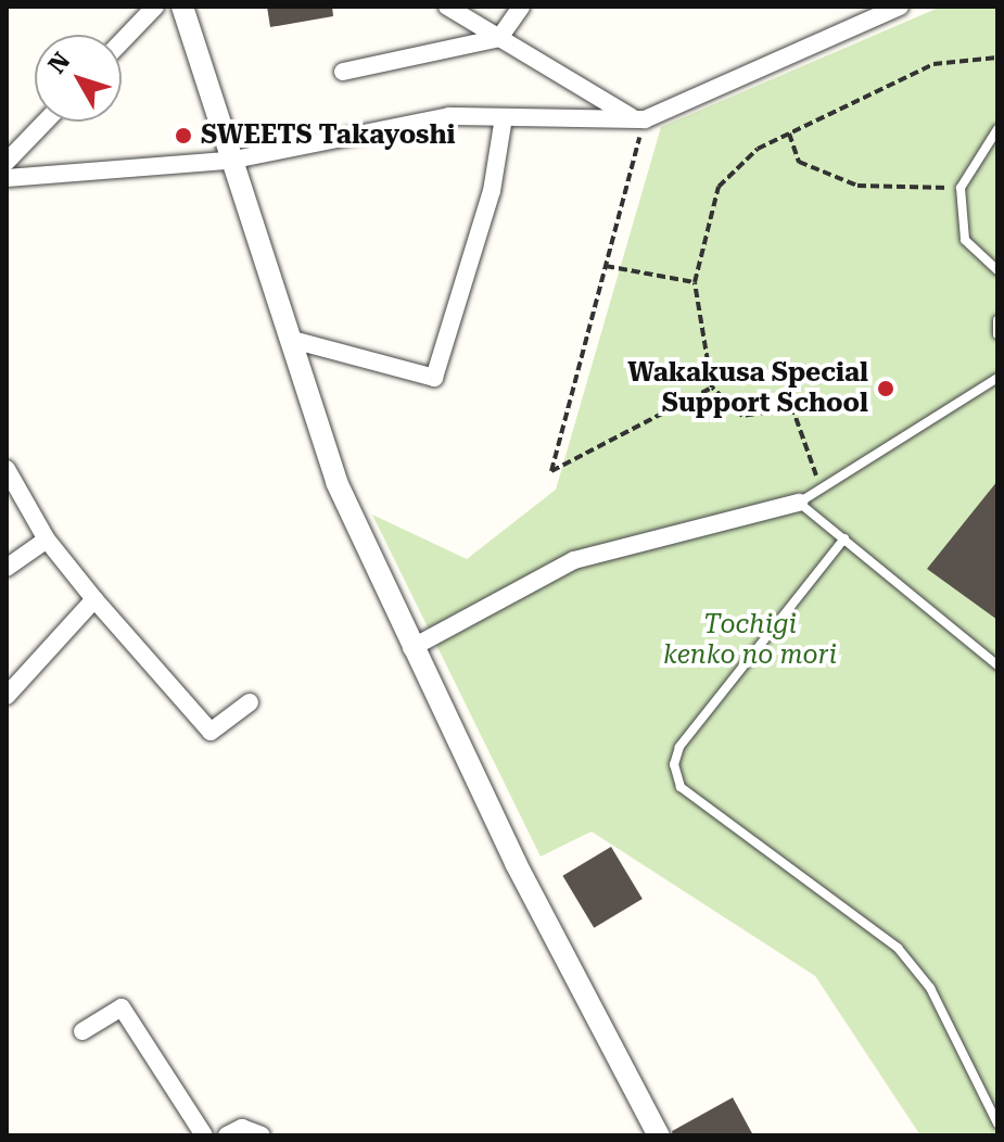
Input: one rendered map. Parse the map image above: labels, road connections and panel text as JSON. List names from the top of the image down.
{
  "parks": ["Tochigi kenko no mori"],
  "places": ["SWEETS Takayoshi", "Wakakusa Special Support School"],
  "north": "top left"
}
